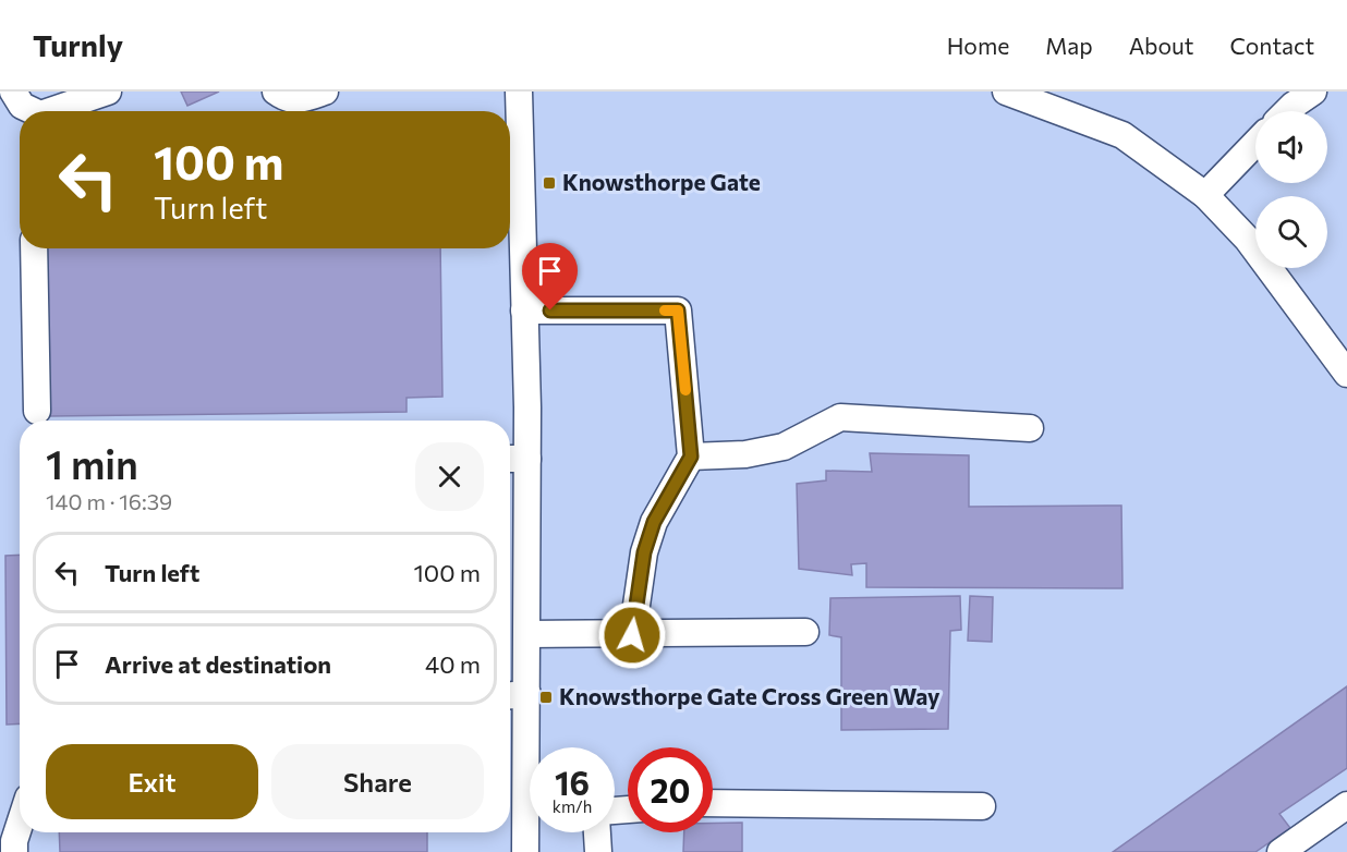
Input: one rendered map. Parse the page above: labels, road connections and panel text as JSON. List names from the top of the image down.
{
  "places": {
    "transit": ["Knowsthorpe Gate", "Knowsthorpe Gate Cross Green Way"]
  },
  "page": {
    "header": "Turnly",
    "nav": [
      "Home",
      "Map",
      "About",
      "Contact"
    ],
    "turn": ["100 m", "Turn left"],
    "heading": ["1 min", "140 m · 16:39"],
    "list": [
      {
        "name": "Turn left",
        "value": "100 m"
      },
      {
        "name": "Arrive at destination",
        "value": "40 m"
      }
    ],
    "buttons": ["Exit", "Share"],
    "speed": "16 km/h",
    "limit": "20"
  }
}
